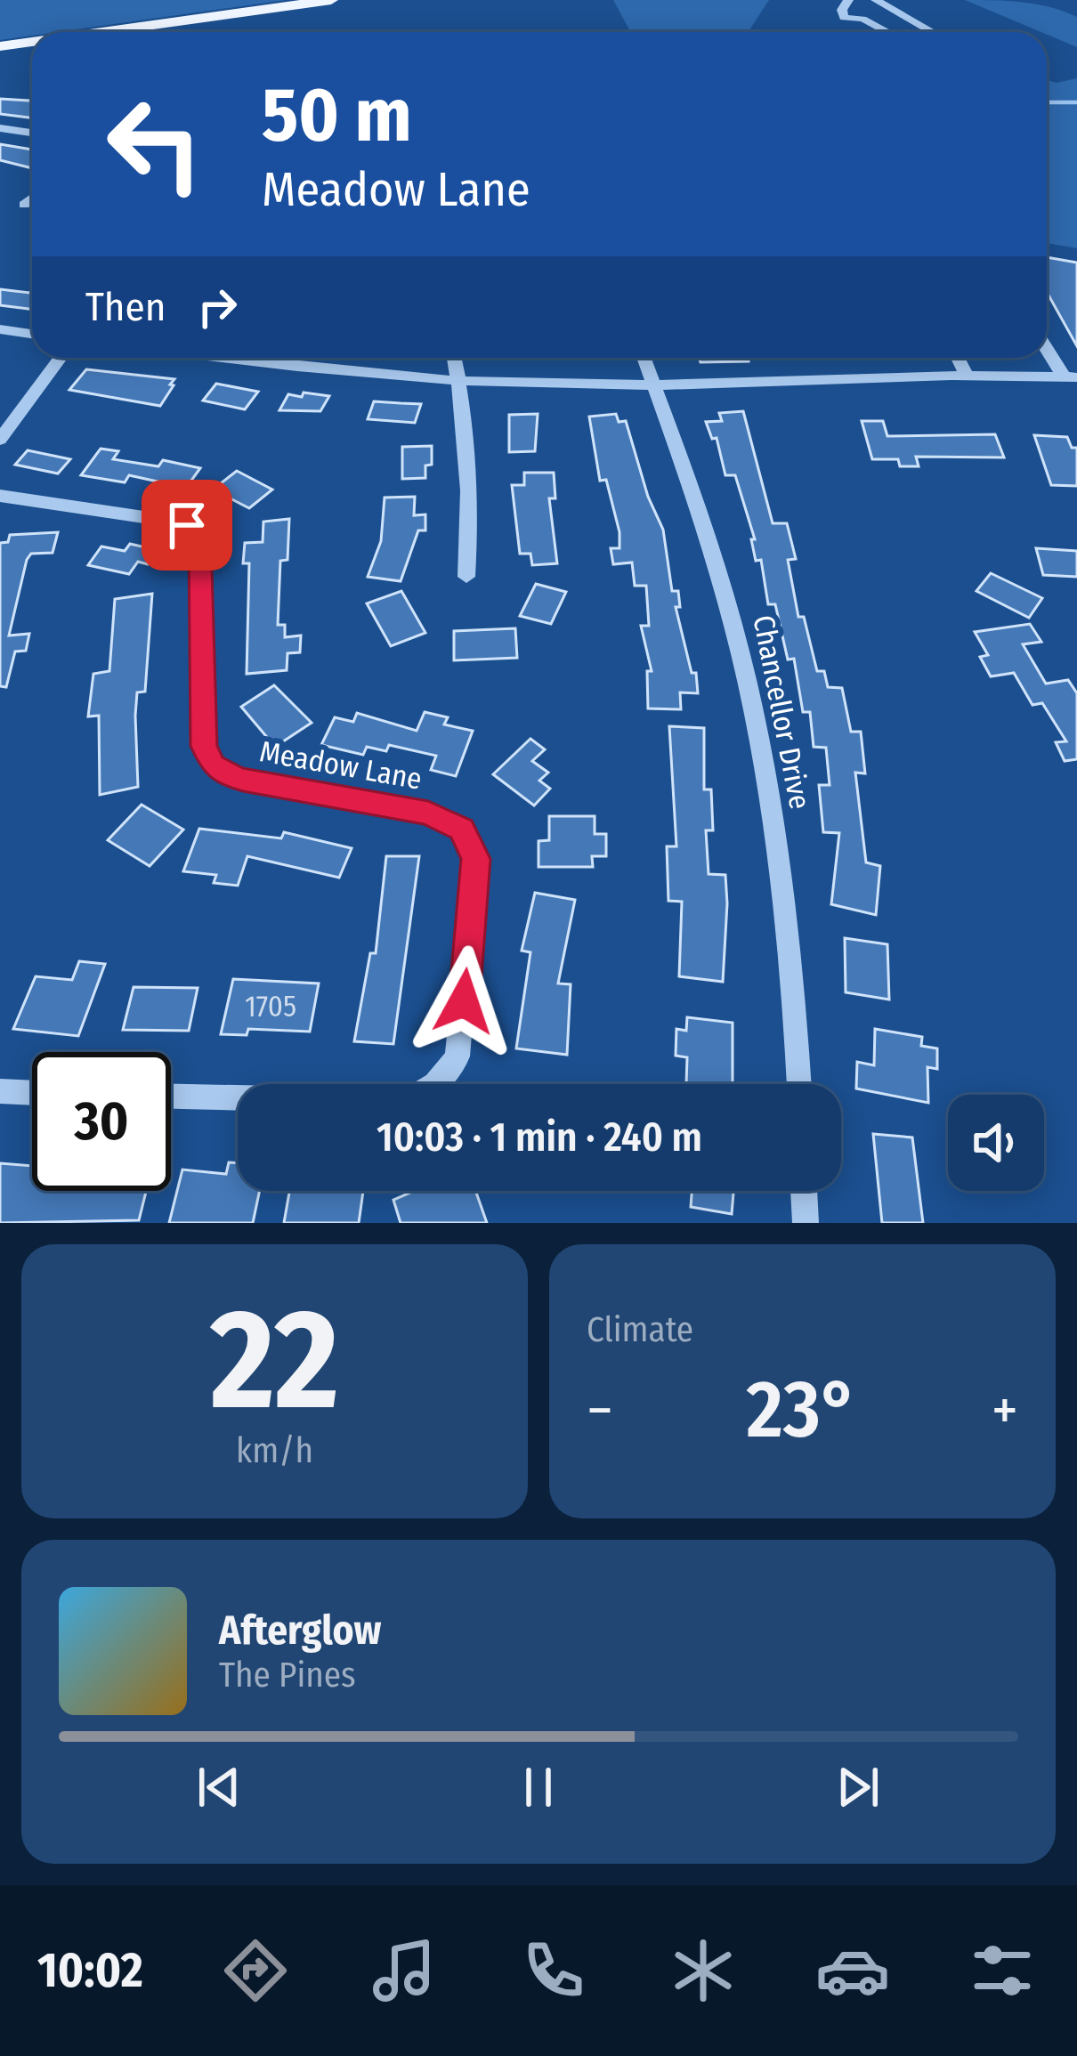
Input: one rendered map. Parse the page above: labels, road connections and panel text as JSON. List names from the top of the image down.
{
  "streets": {
    "street": ["Chancellor Drive", "Meadow Lane"]
  },
  "house_numbers": ["1705"],
  "page": {
    "turn": ["50 m", "Meadow Lane"],
    "then": "Then",
    "limit": "30",
    "trip": "10:03 · 1 min · 240 m",
    "tile": [
      ["22", "km/h"],
      "Climate"
    ],
    "heat": ["−", "23°", "+"],
    "song": ["Afterglow", "The Pines"],
    "tabs": "10:02"
  }
}
